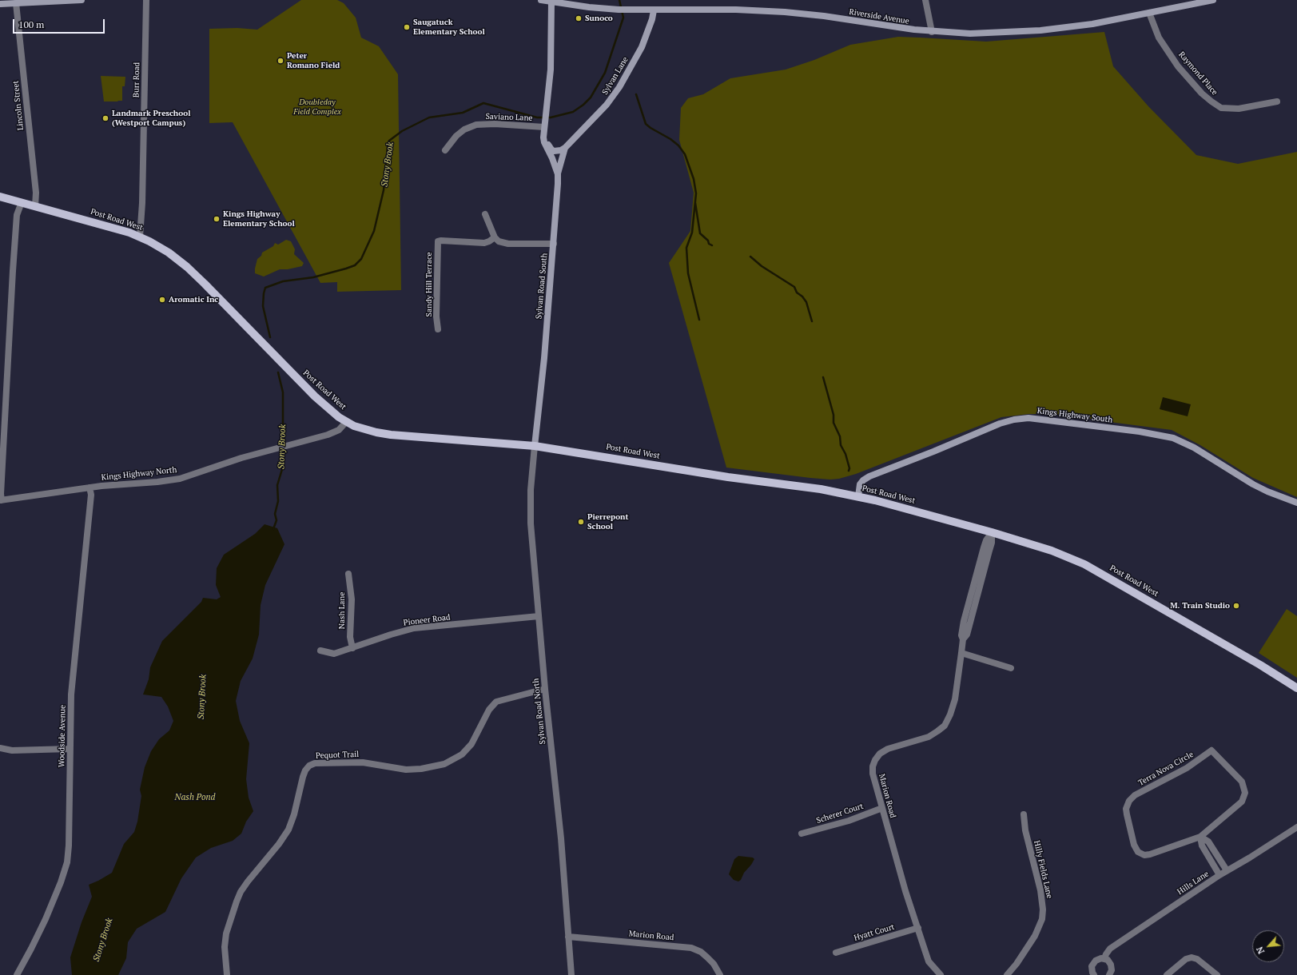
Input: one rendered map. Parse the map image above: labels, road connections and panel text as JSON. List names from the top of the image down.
{
  "streets": {
    "main road": ["Post Road West"],
    "street": [
      "Riverside Avenue",
      "Raymond Place",
      "Sylvan Lane",
      "Burr Road",
      "Lincoln Street",
      "Saviano Lane",
      "Sandy Hill Terrace",
      "Sylvan Road South",
      "Kings Highway South",
      "Kings Highway North",
      "Nash Lane",
      "Pioneer Road",
      "Sylvan Road North",
      "Woodside Avenue",
      "Pequot Trail",
      "Terra Nova Circle",
      "Marion Road",
      "Scherer Court",
      "Hilly Fields Lane",
      "Hills Lane",
      "Hyatt Court"
    ]
  },
  "crossings": [
    ["Riverside Avenue", "Raymond Place"],
    ["Riverside Avenue", "Sylvan Lane"],
    ["Riverside Avenue", "Sylvan Road South"],
    ["Sylvan Lane", "Sylvan Road South"],
    ["Burr Road", "Post Road West"],
    ["Lincoln Street", "Post Road West"],
    ["Saviano Lane", "Sylvan Road South"],
    ["Post Road West", "Sylvan Road South"],
    ["Post Road West", "Kings Highway South"],
    ["Post Road West", "Kings Highway North"],
    ["Post Road West", "Sylvan Road North"],
    ["Post Road West", "Marion Road"],
    ["Sylvan Road South", "Sylvan Road North"],
    ["Kings Highway North", "Woodside Avenue"],
    ["Nash Lane", "Pioneer Road"],
    ["Pioneer Road", "Sylvan Road North"],
    ["Sylvan Road North", "Pequot Trail"],
    ["Sylvan Road North", "Marion Road"],
    ["Marion Road", "Scherer Court"],
    ["Marion Road", "Hyatt Court"]
  ],
  "water": ["Stony Brook", "Nash Pond"],
  "parks": ["Doubleday Field Complex"],
  "places": [
    "Sunoco",
    "Saugatuck Elementary School",
    "Peter Romano Field",
    "Landmark Preschool (Westport Campus)",
    "Kings Highway Elementary School",
    "Aromatic Inc",
    "Pierrepont School",
    "M. Train Studio"
  ],
  "scale_bar": "100 m",
  "north": "bottom left"
}
